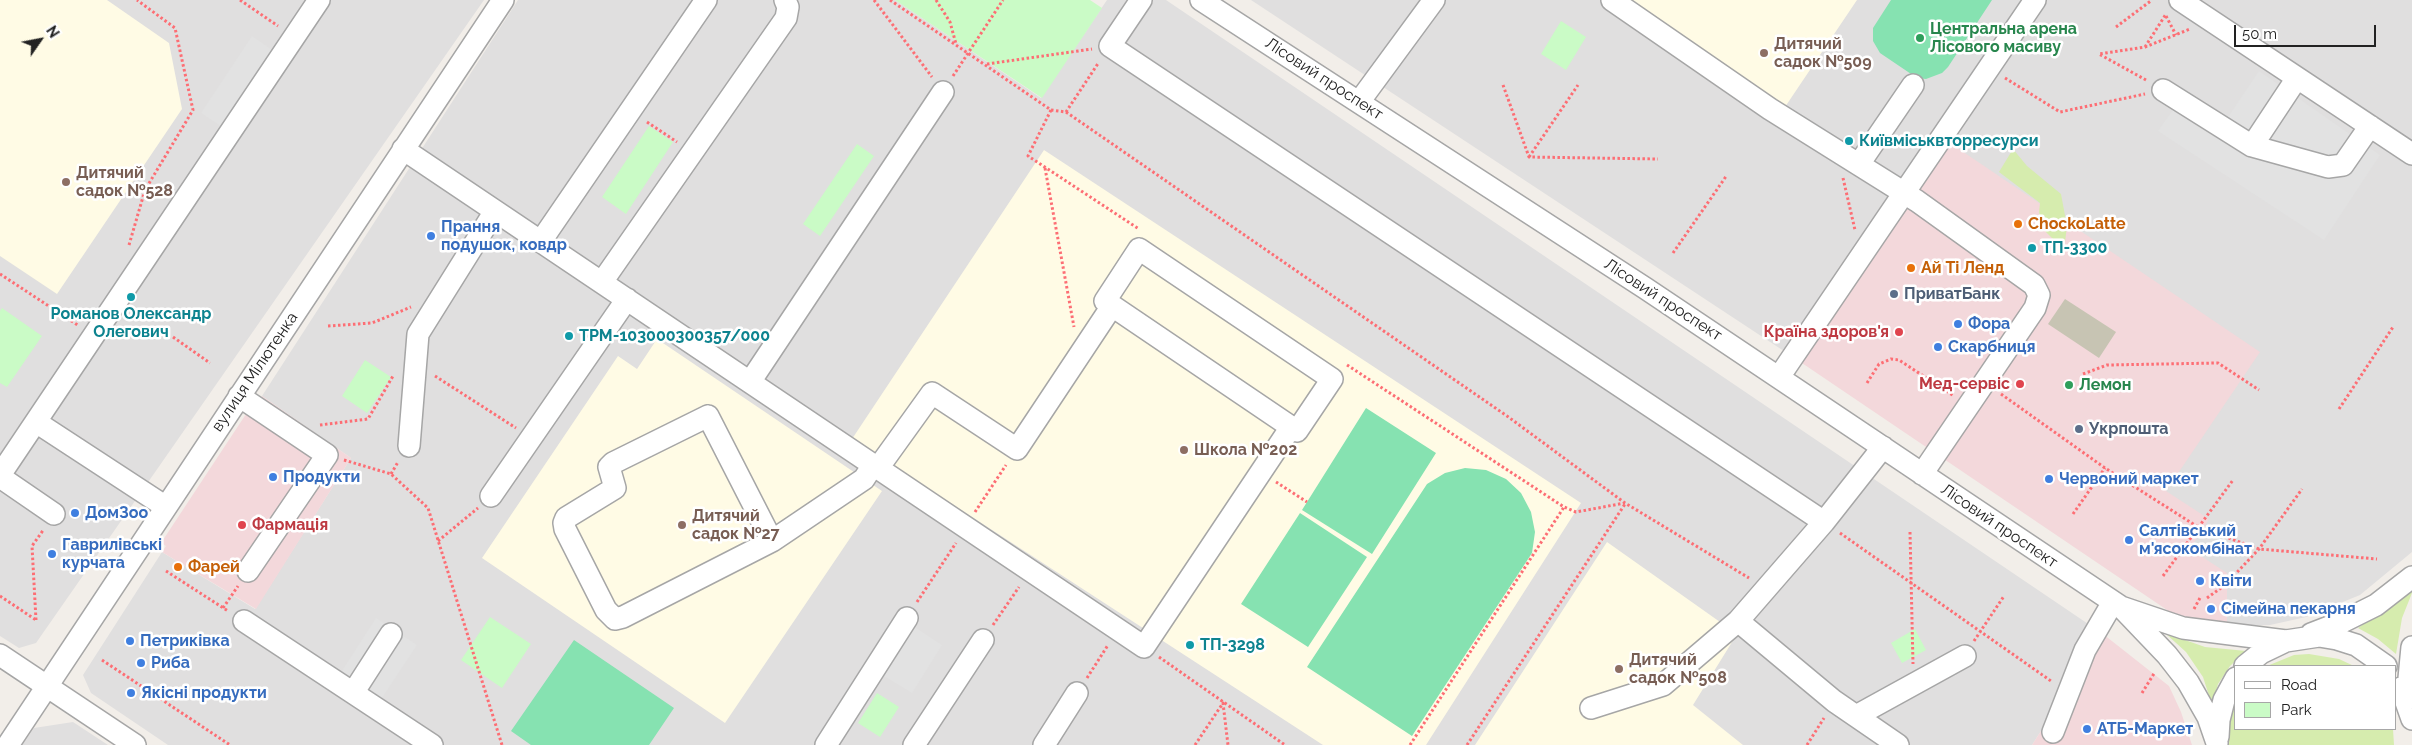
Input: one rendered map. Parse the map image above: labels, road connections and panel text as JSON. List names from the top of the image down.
{
  "streets": {
    "street": ["Лісовий проспект", "вулиця Мілютенка"]
  },
  "places": [
    "Центральна арена Лісового масиву",
    "Дитячий садок №509",
    "Київміськвторресурси",
    "Дитячий садок №528",
    "ChockoLatte",
    "Прання подушок, ковдр",
    "ТП-3300",
    "Ай Ті Ленд",
    "ПриватБанк",
    "Романов Олександр Олегович",
    "Фора",
    "Країна здоров'я",
    "ТРМ-103000300357/000",
    "Скарбниця",
    "Мед-сервіс",
    "Лемон",
    "Укрпошта",
    "Школа №202",
    "Продукти",
    "Червоний маркет",
    "ДомЗоо",
    "Фармація",
    "Дитячий садок №27",
    "Салтівський м'ясокомбінат",
    "Гаврилівські курчата",
    "Фарей",
    "Квіти",
    "Сімейна пекарня",
    "Петриківка",
    "ТП-3298",
    "Риба",
    "Дитячий садок №508",
    "Якісні продукти",
    "АТБ-Маркет"
  ],
  "legend": ["Road", "Park"],
  "scale_bar": "50 m",
  "north": "top right"
}
